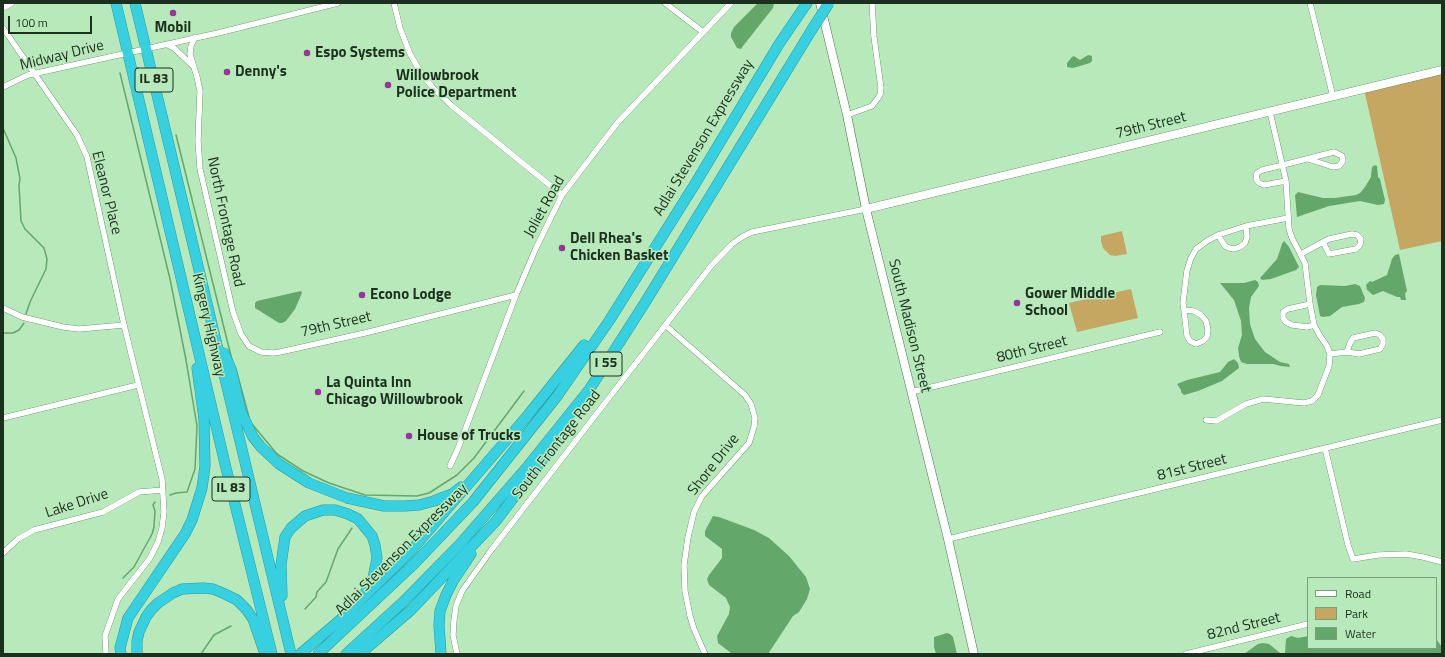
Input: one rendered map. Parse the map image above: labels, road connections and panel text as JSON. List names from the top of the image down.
{
  "streets": {
    "highway": [
      "IL 83",
      "Adlai Stevenson Expressway",
      "Kingery Highway",
      "I 55"
    ],
    "street": [
      "Midway Drive",
      "79th Street",
      "Eleanor Place",
      "Joliet Road",
      "North Frontage Road",
      "South Madison Street",
      "80th Street",
      "South Frontage Road",
      "Shore Drive",
      "81st Street",
      "Lake Drive",
      "82nd Street"
    ]
  },
  "crossings": [
    ["Midway Drive", "Eleanor Place"],
    ["Midway Drive", "North Frontage Road"],
    ["Midway Drive", "Kingery Highway"],
    ["79th Street", "Joliet Road"],
    ["79th Street", "North Frontage Road"],
    ["79th Street", "South Madison Street"],
    ["79th Street", "South Frontage Road"],
    ["South Madison Street", "80th Street"],
    ["South Madison Street", "South Frontage Road"],
    ["South Madison Street", "81st Street"],
    ["South Frontage Road", "Shore Drive"]
  ],
  "places": [
    "Mobil",
    "Espo Systems",
    "Denny's",
    "Willowbrook Police Department",
    "Dell Rhea's Chicken Basket",
    "Econo Lodge",
    "Gower Middle School",
    "La Quinta Inn Chicago Willowbrook",
    "House of Trucks"
  ],
  "legend": ["Road", "Park", "Water"],
  "scale_bar": "100 m"
}
